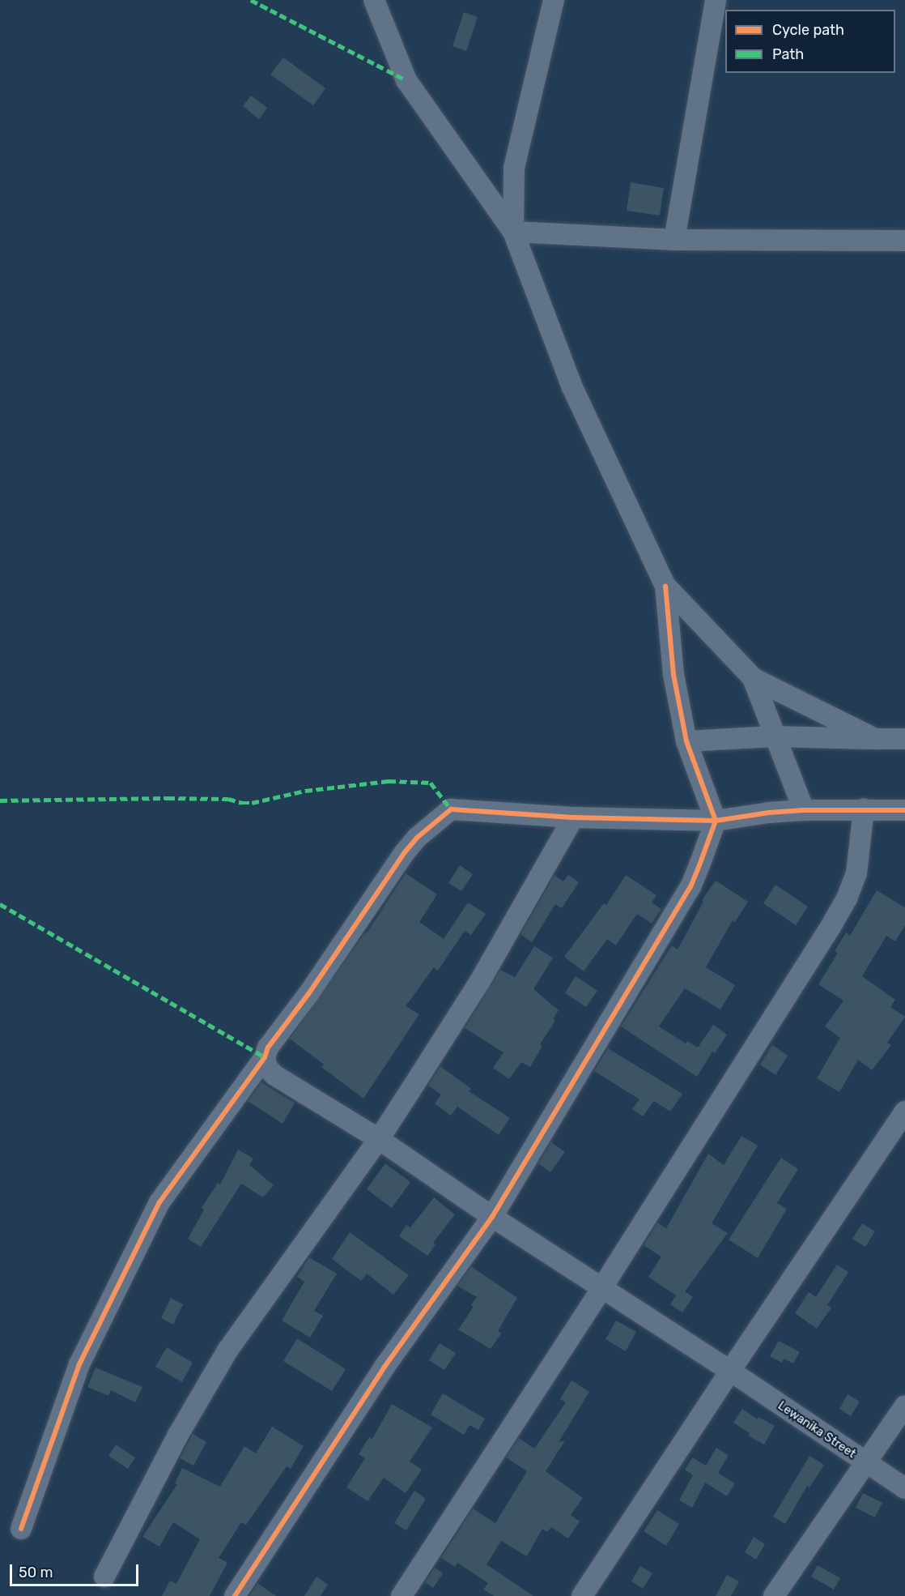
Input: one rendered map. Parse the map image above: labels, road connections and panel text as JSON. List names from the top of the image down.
{
  "streets": {
    "street": ["Lewanika Street"]
  },
  "legend": ["Cycle path", "Path"],
  "scale_bar": "50 m"
}
